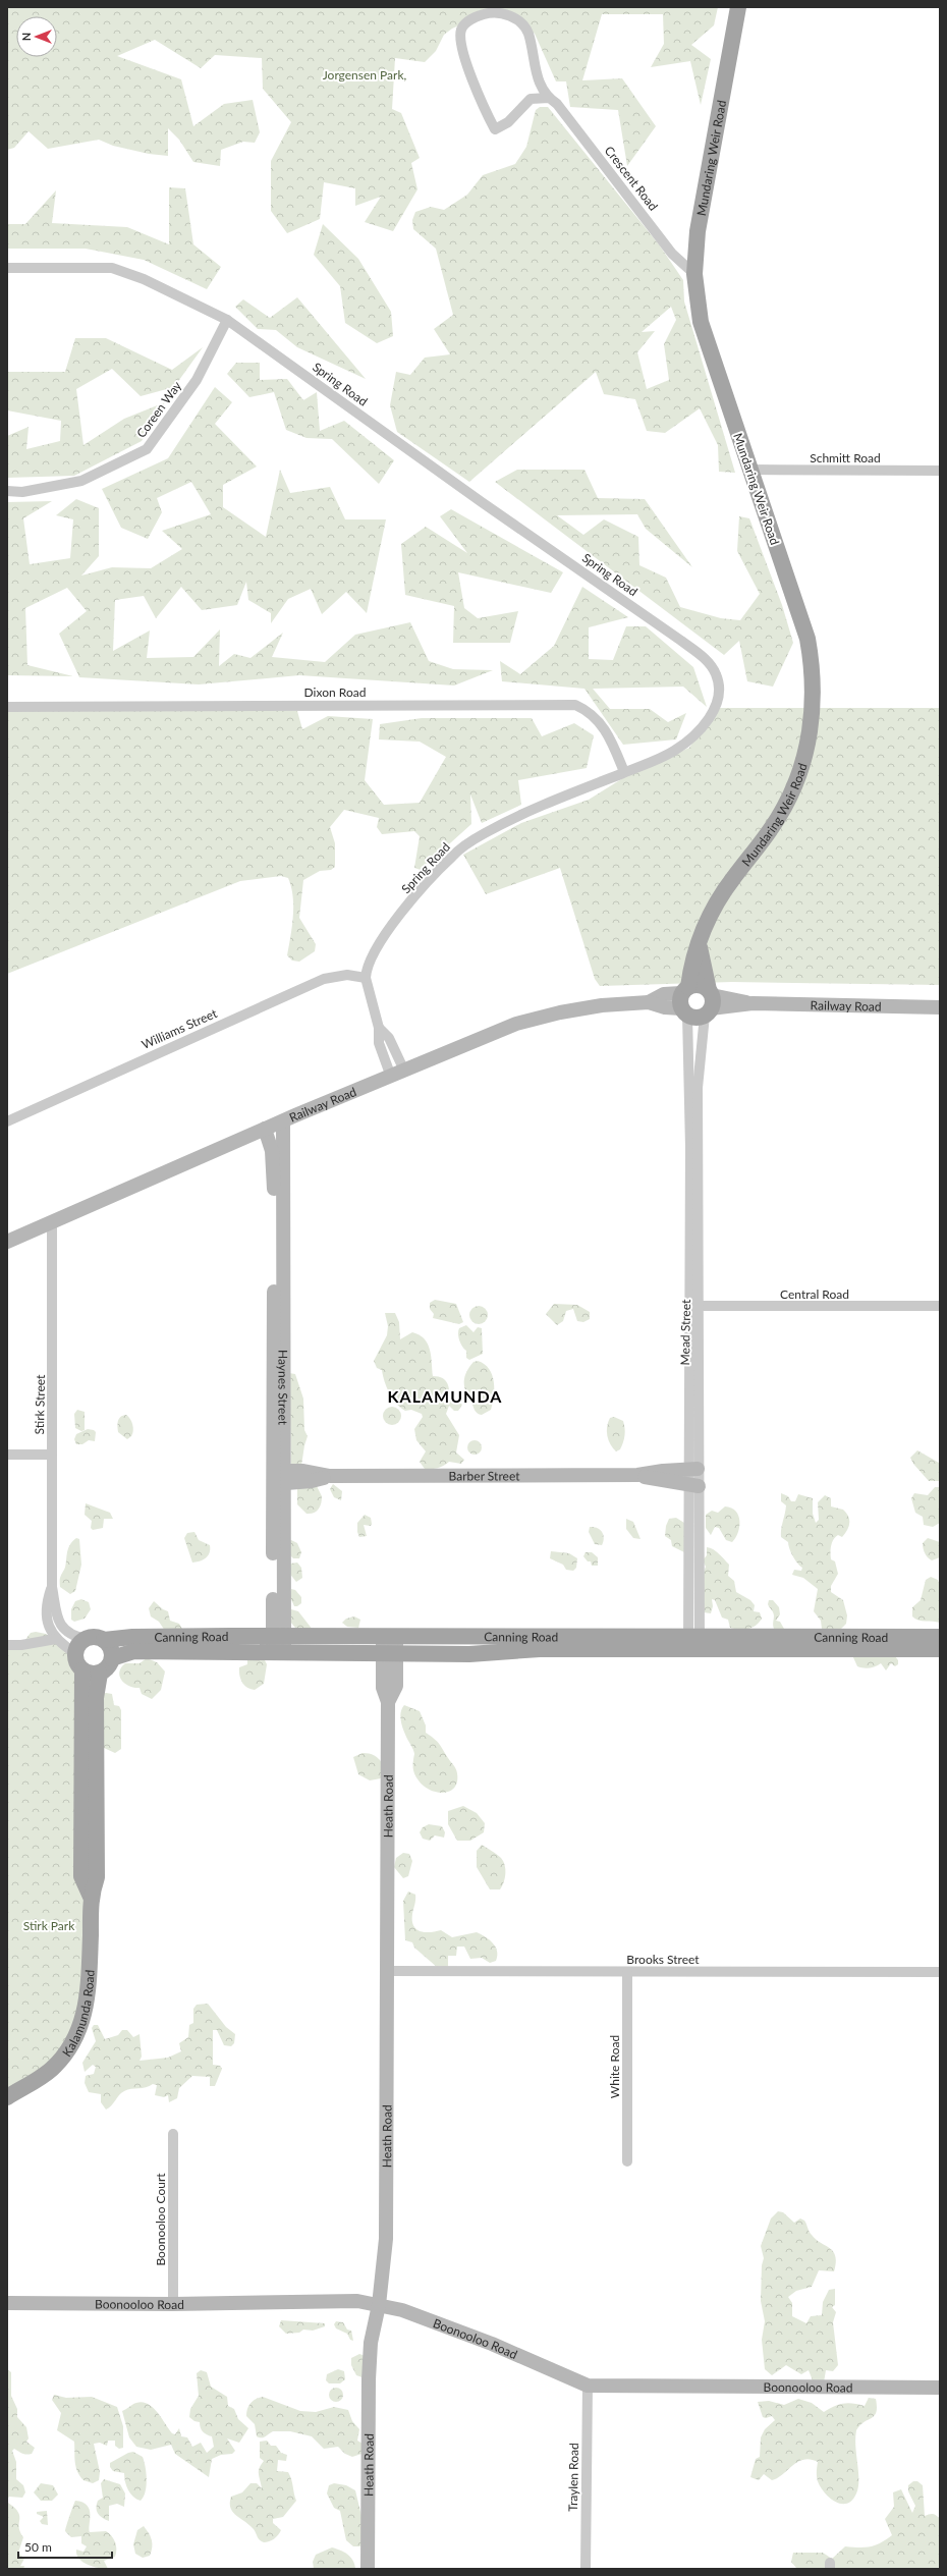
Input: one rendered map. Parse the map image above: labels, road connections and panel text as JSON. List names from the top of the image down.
{
  "streets": {
    "main road": ["Mundaring Weir Road", "Canning Road", "Kalamunda Road"],
    "street": [
      "Crescent Road",
      "Spring Road",
      "Coreen Way",
      "Schmitt Road",
      "Dixon Road",
      "Railway Road",
      "Williams Street",
      "Central Road",
      "Mead Street",
      "Haynes Street",
      "Stirk Street",
      "Barber Street",
      "Heath Road",
      "Brooks Street",
      "White Road",
      "Boonooloo Court",
      "Boonooloo Road",
      "Traylen Road"
    ]
  },
  "crossings": [
    ["Mundaring Weir Road", "Crescent Road"],
    ["Mundaring Weir Road", "Schmitt Road"],
    ["Mundaring Weir Road", "Railway Road"],
    ["Mundaring Weir Road", "Mead Street"],
    ["Spring Road", "Coreen Way"],
    ["Spring Road", "Dixon Road"],
    ["Spring Road", "Railway Road"],
    ["Spring Road", "Williams Street"],
    ["Railway Road", "Mead Street"],
    ["Railway Road", "Haynes Street"],
    ["Railway Road", "Stirk Street"],
    ["Central Road", "Mead Street"],
    ["Mead Street", "Barber Street"],
    ["Mead Street", "Canning Road"],
    ["Haynes Street", "Barber Street"],
    ["Haynes Street", "Canning Road"],
    ["Stirk Street", "Canning Road"],
    ["Stirk Street", "Kalamunda Road"],
    ["Canning Road", "Heath Road"],
    ["Canning Road", "Kalamunda Road"],
    ["Heath Road", "Brooks Street"],
    ["Heath Road", "Boonooloo Road"],
    ["Brooks Street", "White Road"],
    ["Boonooloo Court", "Boonooloo Road"],
    ["Boonooloo Road", "Traylen Road"]
  ],
  "districts": ["KALAMUNDA"],
  "parks": ["Jorgensen Park,", "Stirk Park"],
  "scale_bar": "50 m",
  "north": "left"
}
